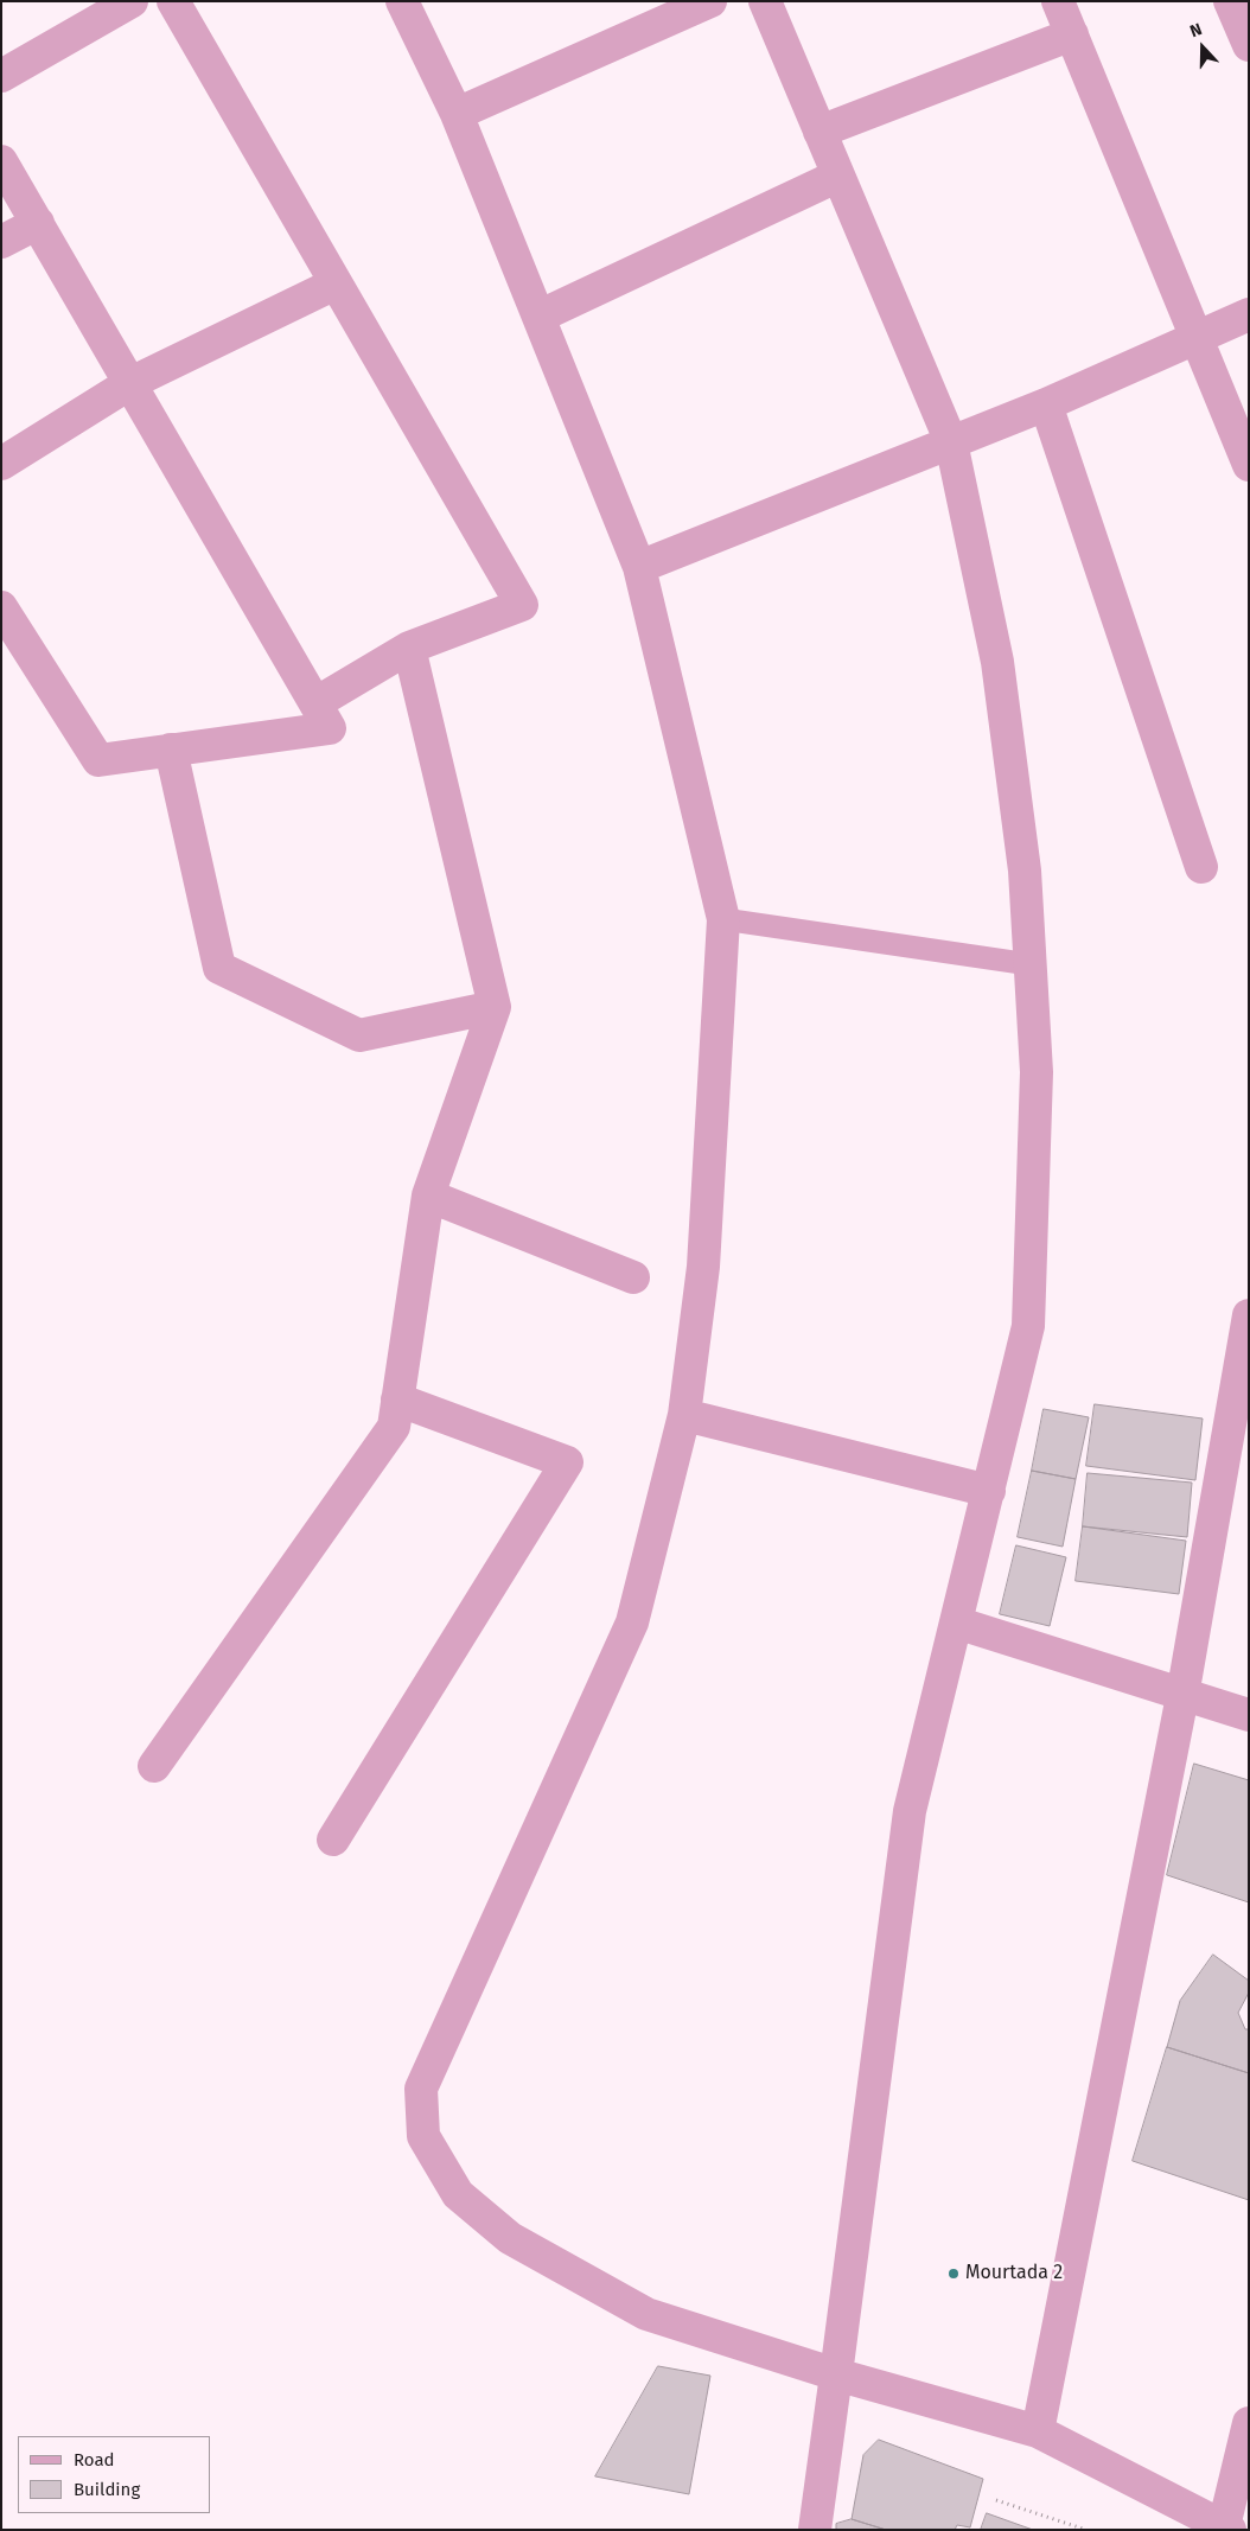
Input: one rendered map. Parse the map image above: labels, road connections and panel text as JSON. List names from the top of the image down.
{
  "places": ["Mourtada 2"],
  "legend": ["Road", "Building"],
  "north": "top"
}
